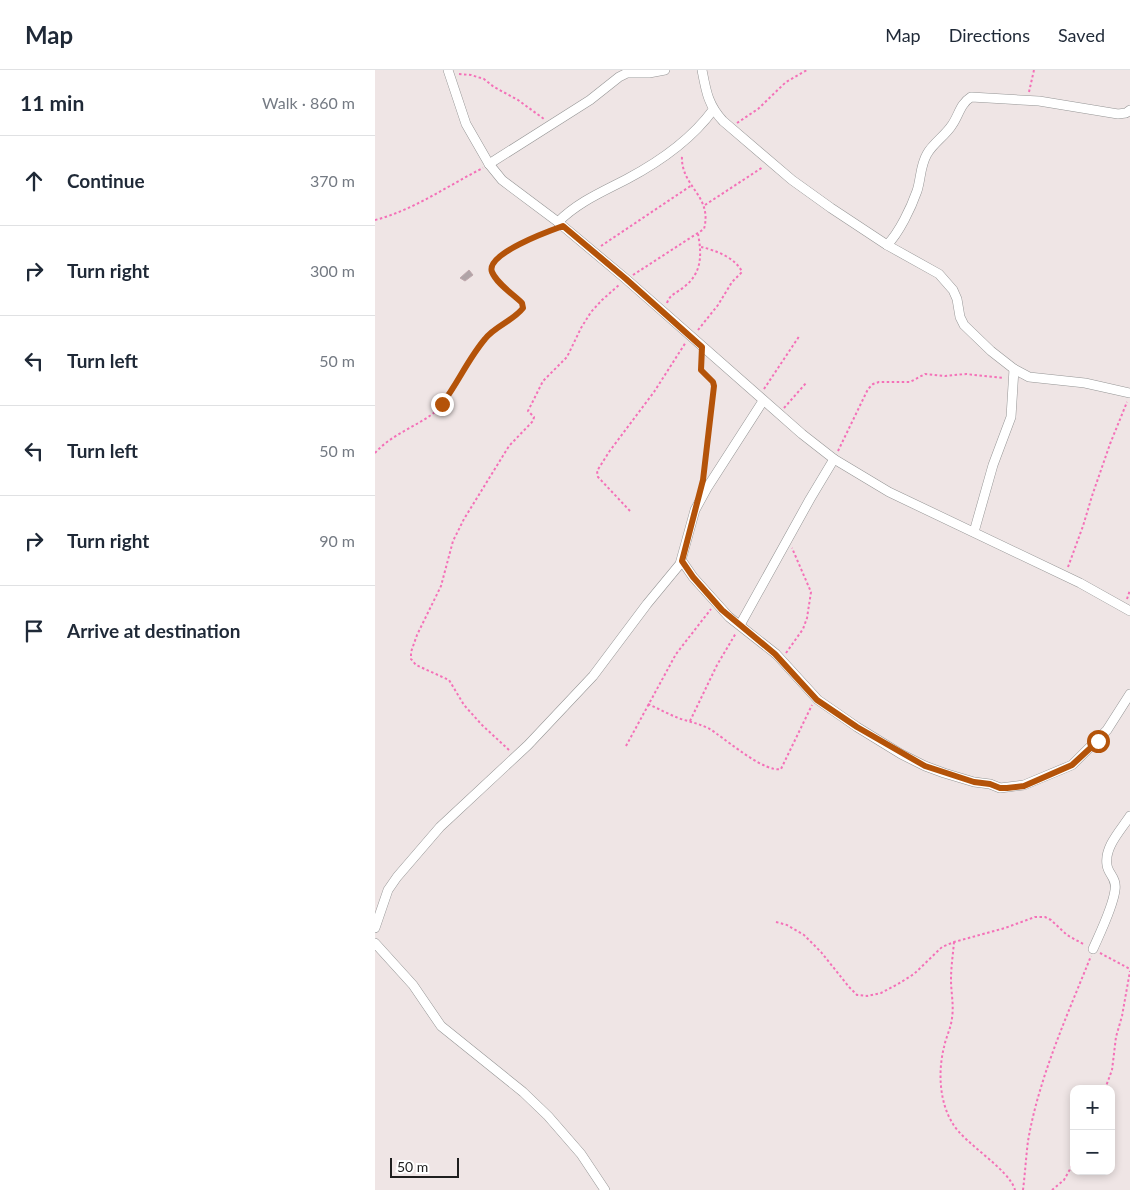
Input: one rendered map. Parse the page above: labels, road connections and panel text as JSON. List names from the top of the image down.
{
  "scale_bar": "50 m",
  "page": {
    "header": "Map",
    "nav": ["Map", "Directions", "Saved"],
    "heading": ["11 min", "Walk · 860 m"],
    "list": [
      ["Continue", "370 m"],
      ["Turn right", "300 m"],
      ["Turn left", "50 m"],
      ["Turn left", "50 m"],
      ["Turn right", "90 m"],
      "Arrive at destination"
    ],
    "map_buttons": ["+", "−"],
    "scale": "50 m"
  }
}
